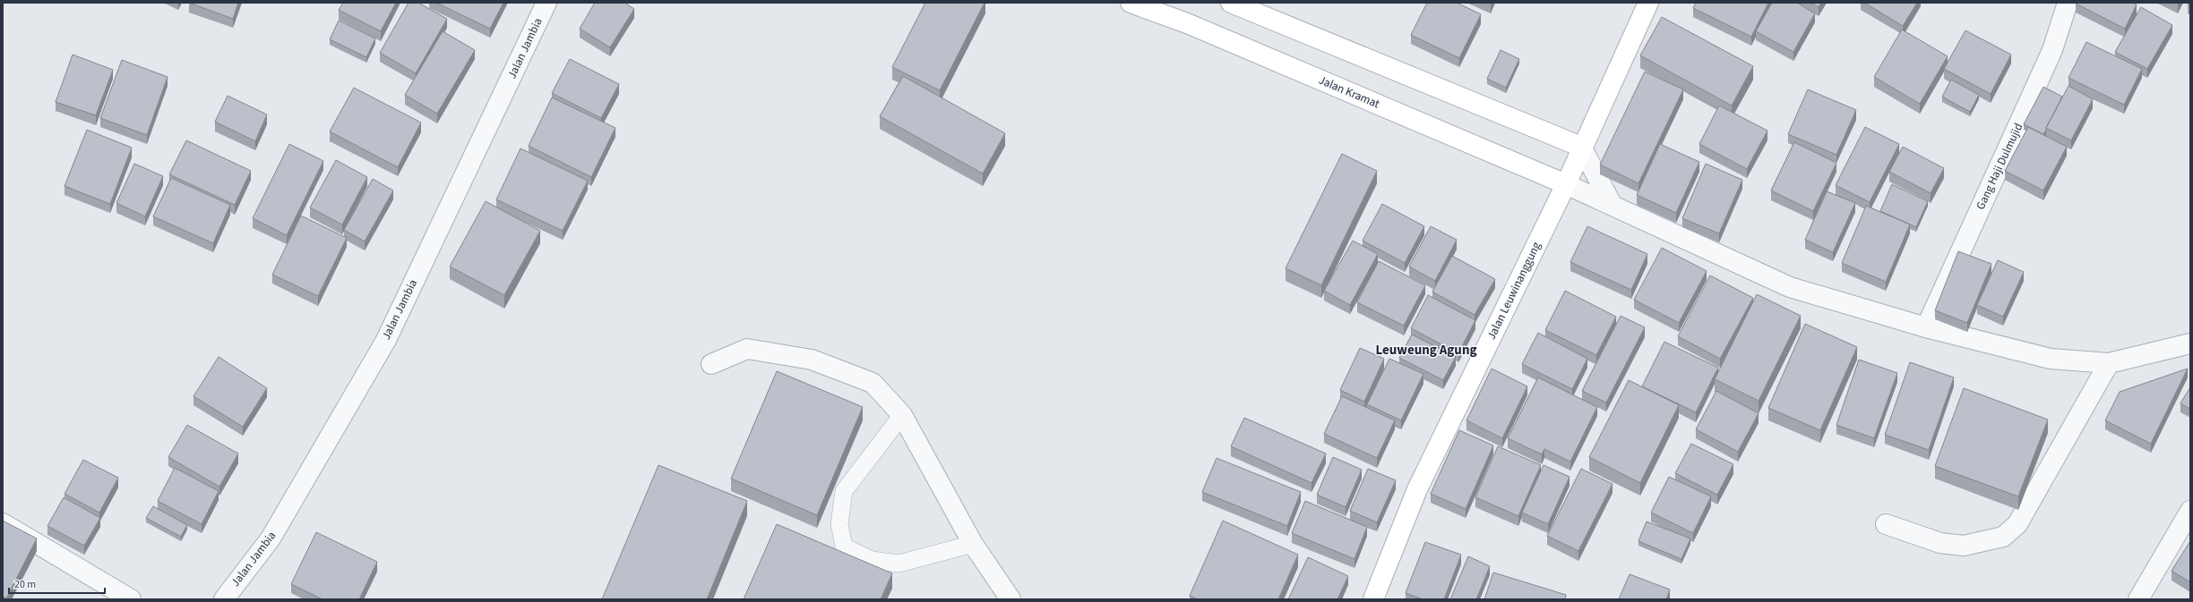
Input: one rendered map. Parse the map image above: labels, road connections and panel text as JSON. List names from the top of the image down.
{
  "streets": {
    "main road": ["Jalan Kramat", "Jalan Leuwinanggung"],
    "street": ["Jalan Jambia", "Gang Haji Dulmujid"]
  },
  "crossings": [
    ["Jalan Kramat", "Jalan Leuwinanggung"]
  ],
  "districts": ["Leuweung Agung"],
  "scale_bar": "20 m"
}
